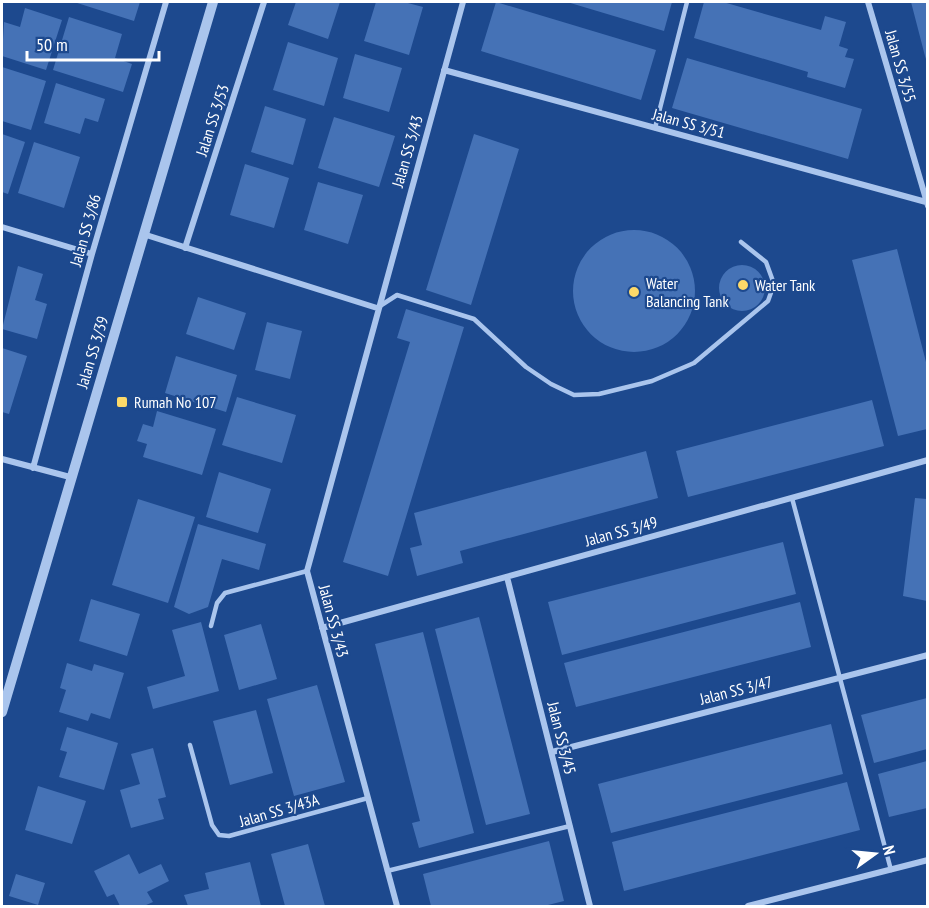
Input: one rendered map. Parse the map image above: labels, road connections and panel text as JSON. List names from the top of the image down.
{
  "streets": {
    "street": [
      "Jalan SS 3/55",
      "Jalan SS 3/53",
      "Jalan SS 3/51",
      "Jalan SS 3/43",
      "Jalan SS 3/86",
      "Jalan SS 3/39",
      "Jalan SS 3/49",
      "Jalan SS 3/47",
      "Jalan SS 3/45"
    ],
    "lane": ["Jalan SS 3/43A"]
  },
  "crossings": [
    ["Jalan SS 3/55", "Jalan SS 3/51"],
    ["Jalan SS 3/51", "Jalan SS 3/43"],
    ["Jalan SS 3/43", "Jalan SS 3/49"],
    ["Jalan SS 3/43", "Jalan SS 3/43A"],
    ["Jalan SS 3/49", "Jalan SS 3/45"],
    ["Jalan SS 3/47", "Jalan SS 3/45"]
  ],
  "places": {
    "other": ["Water Tank", "Water Balancing Tank"],
    "transit": ["Rumah No 107"]
  },
  "scale_bar": "50 m",
  "north": "right"
}
